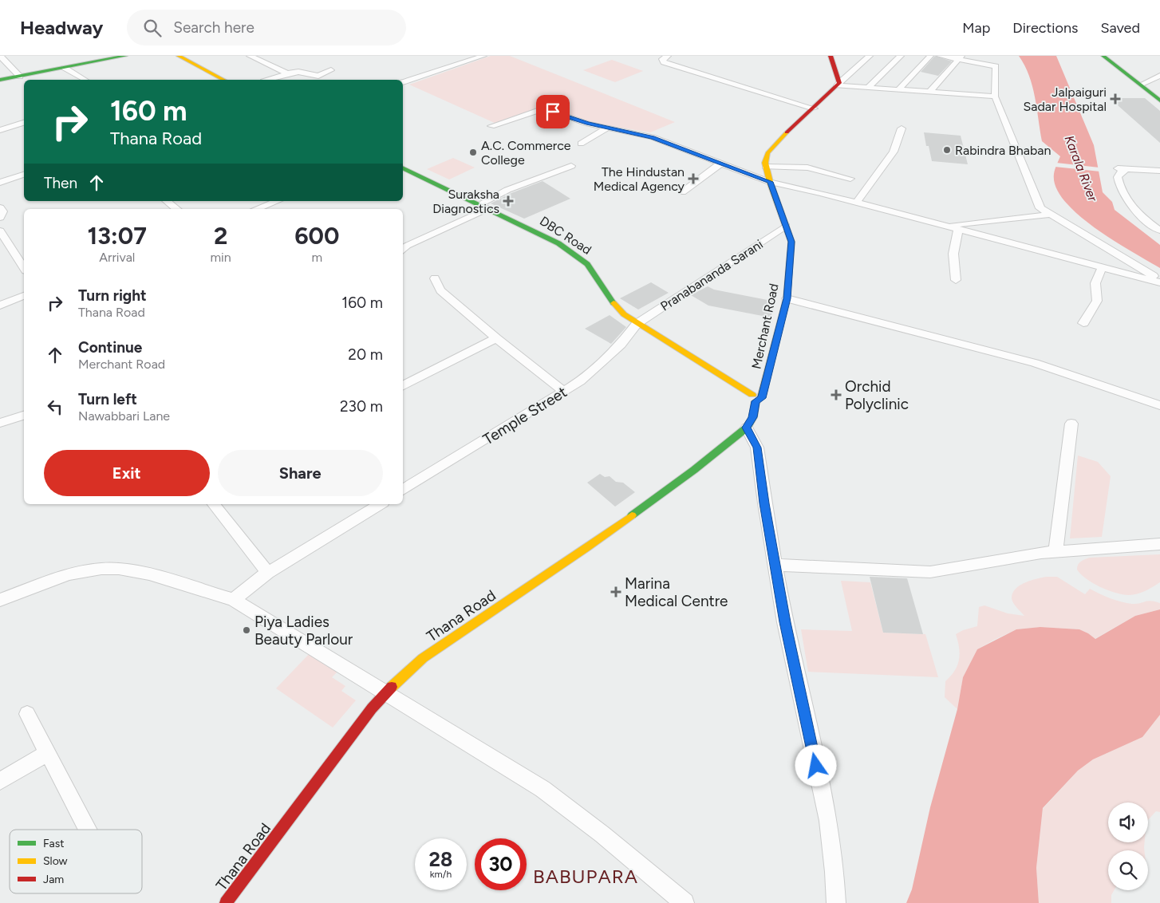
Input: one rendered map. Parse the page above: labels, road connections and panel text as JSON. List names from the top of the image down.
{
  "streets": {
    "street": [
      "DBC Road",
      "Pranabananda Sarani",
      "Merchant Road",
      "Temple Street",
      "Thana Road"
    ]
  },
  "crossings": [
    ["DBC Road", "Pranabananda Sarani"],
    ["DBC Road", "Merchant Road"],
    ["DBC Road", "Temple Street"],
    ["DBC Road", "Thana Road"],
    ["Pranabananda Sarani", "Merchant Road"],
    ["Pranabananda Sarani", "Temple Street"],
    ["Merchant Road", "Thana Road"]
  ],
  "districts": ["BABUPARA"],
  "water": ["Karala River"],
  "places": {
    "health": [
      "Jalpaiguri Sadar Hospital",
      "The Hindustan Medical Agency",
      "Suraksha Diagnostics",
      "Orchid Polyclinic",
      "Marina Medical Centre"
    ],
    "other": ["Rabindra Bhaban", "A.C. Commerce College", "Piya Ladies Beauty Parlour"]
  },
  "legend": ["Fast", "Slow", "Jam"],
  "page": {
    "header": "Headway",
    "search": "Search here",
    "nav": ["Map", "Directions", "Saved"],
    "turn": ["160 m", "Thana Road"],
    "then": "Then",
    "eta": [
      "13:07",
      "Arrival",
      "2",
      "min",
      "600",
      "m"
    ],
    "list": [
      {
        "name": "Turn right",
        "note": "Thana Road",
        "value": "160 m"
      },
      {
        "name": "Continue",
        "note": "Merchant Road",
        "value": "20 m"
      },
      {
        "name": "Turn left",
        "note": "Nawabbari Lane",
        "value": "230 m"
      }
    ],
    "buttons": ["Exit", "Share"],
    "speed": "28 km/h",
    "limit": "30"
  }
}
